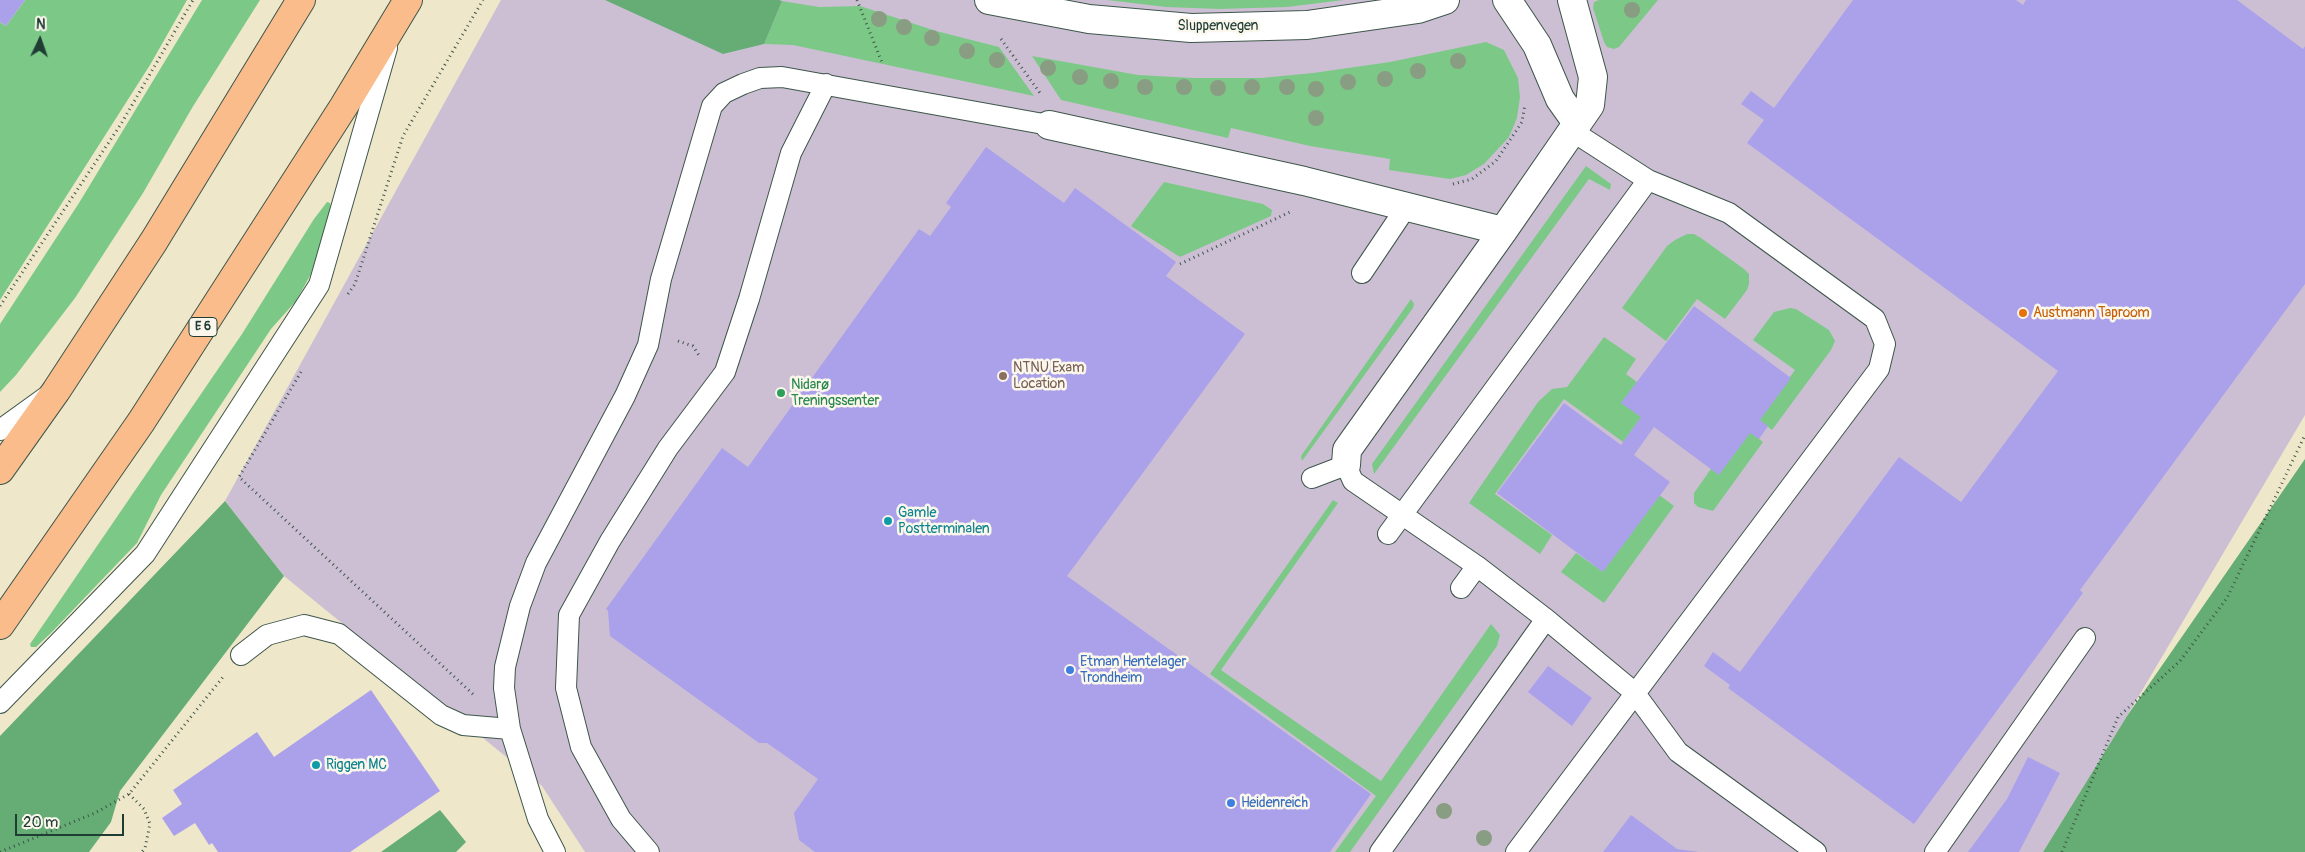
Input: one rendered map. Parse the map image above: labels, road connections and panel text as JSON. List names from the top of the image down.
{
  "streets": {
    "highway": ["E 6"],
    "street": ["Sluppenvegen"]
  },
  "places": [
    "Austmann Taproom",
    "NTNU Exam Location",
    "Nidarø Treningssenter",
    "Gamle Postterminalen",
    "Etman Hentelager Trondheim",
    "Riggen MC",
    "Heidenreich"
  ],
  "scale_bar": "20 m",
  "north": "top"
}
